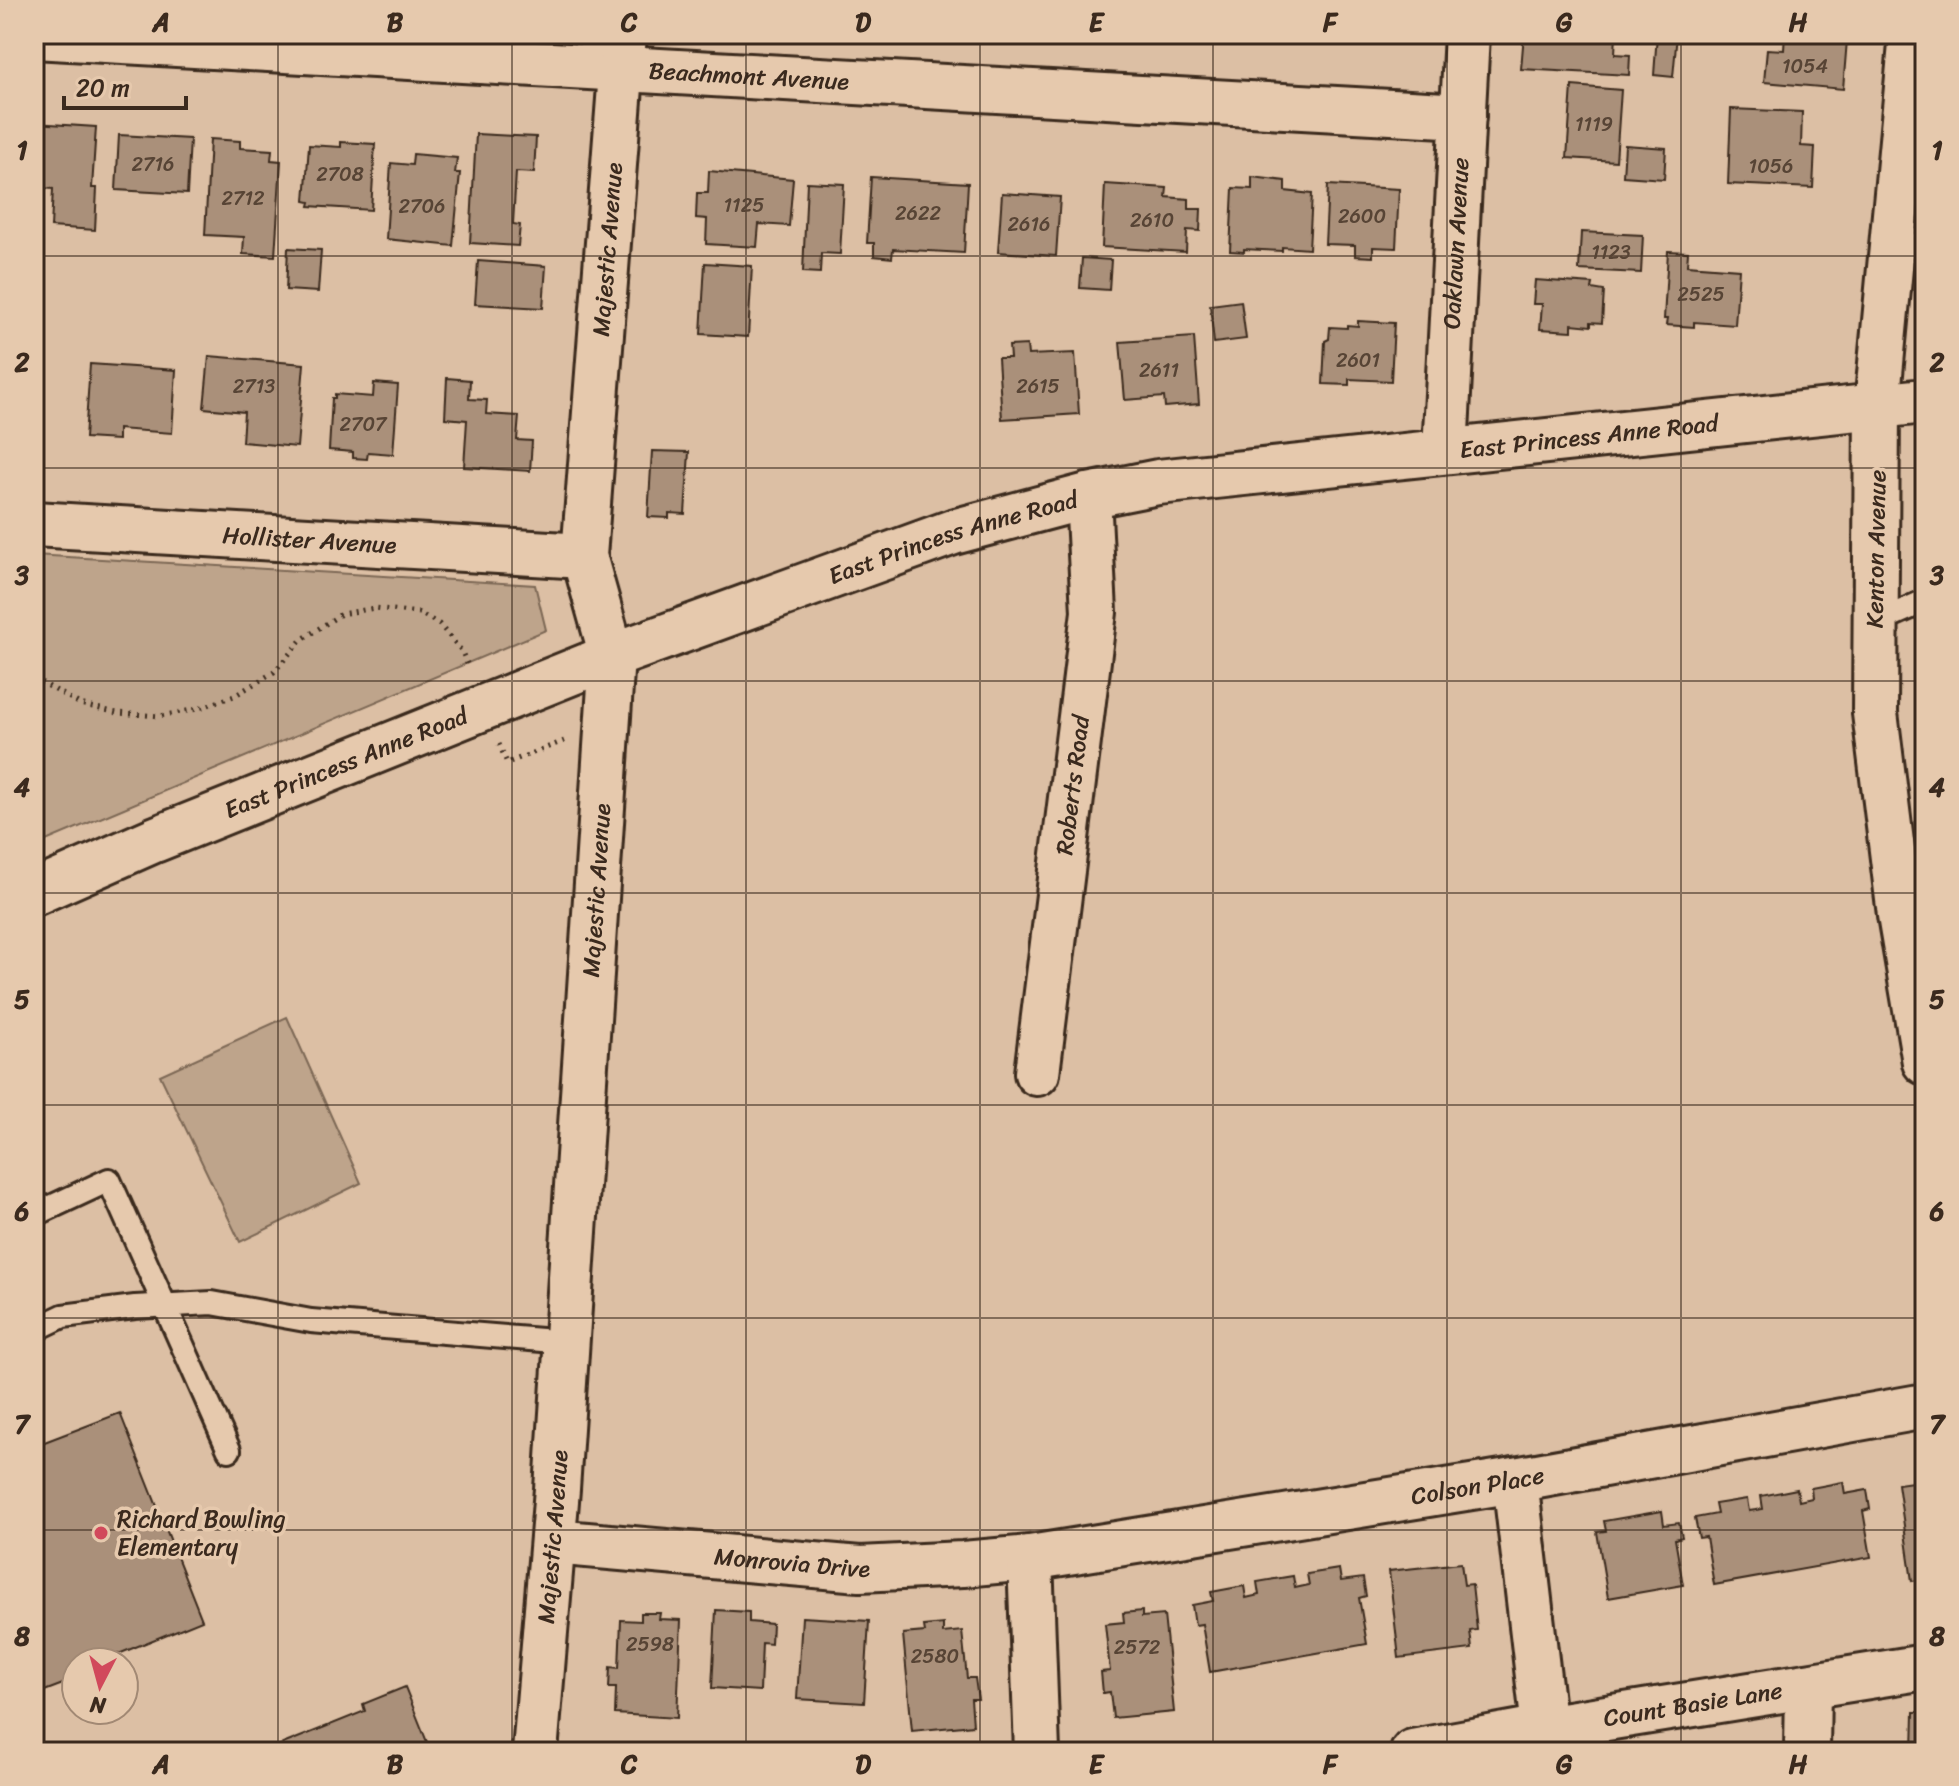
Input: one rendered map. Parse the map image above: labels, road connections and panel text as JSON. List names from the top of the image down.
{
  "streets": {
    "street": [
      "Beachmont Avenue",
      "Oaklawn Avenue",
      "Majestic Avenue",
      "East Princess Anne Road",
      "Hollister Avenue",
      "Kenton Avenue",
      "Roberts Road",
      "Colson Place",
      "Monrovia Drive",
      "Count Basie Lane"
    ]
  },
  "crossings": [
    ["Beachmont Avenue", "Oaklawn Avenue"],
    ["Beachmont Avenue", "Majestic Avenue"],
    ["Oaklawn Avenue", "East Princess Anne Road"],
    ["Majestic Avenue", "East Princess Anne Road"],
    ["Majestic Avenue", "Hollister Avenue"],
    ["Majestic Avenue", "Monrovia Drive"],
    ["East Princess Anne Road", "Kenton Avenue"],
    ["East Princess Anne Road", "Roberts Road"],
    ["Colson Place", "Monrovia Drive"]
  ],
  "places": ["Richard Bowling Elementary"],
  "house_numbers": [
    "1054",
    "1119",
    "2716",
    "1056",
    "2708",
    "2712",
    "1125",
    "2706",
    "2622",
    "2600",
    "2610",
    "2616",
    "1123",
    "2525",
    "2601",
    "2611",
    "2713",
    "2615",
    "2707",
    "2598",
    "2572",
    "2580"
  ],
  "scale_bar": "20 m",
  "north": "bottom",
  "grid": {
    "columns": [
      "A",
      "B",
      "C",
      "D",
      "E",
      "F",
      "G",
      "H"
    ],
    "rows": [
      "1",
      "2",
      "3",
      "4",
      "5",
      "6",
      "7",
      "8"
    ]
  }
}
